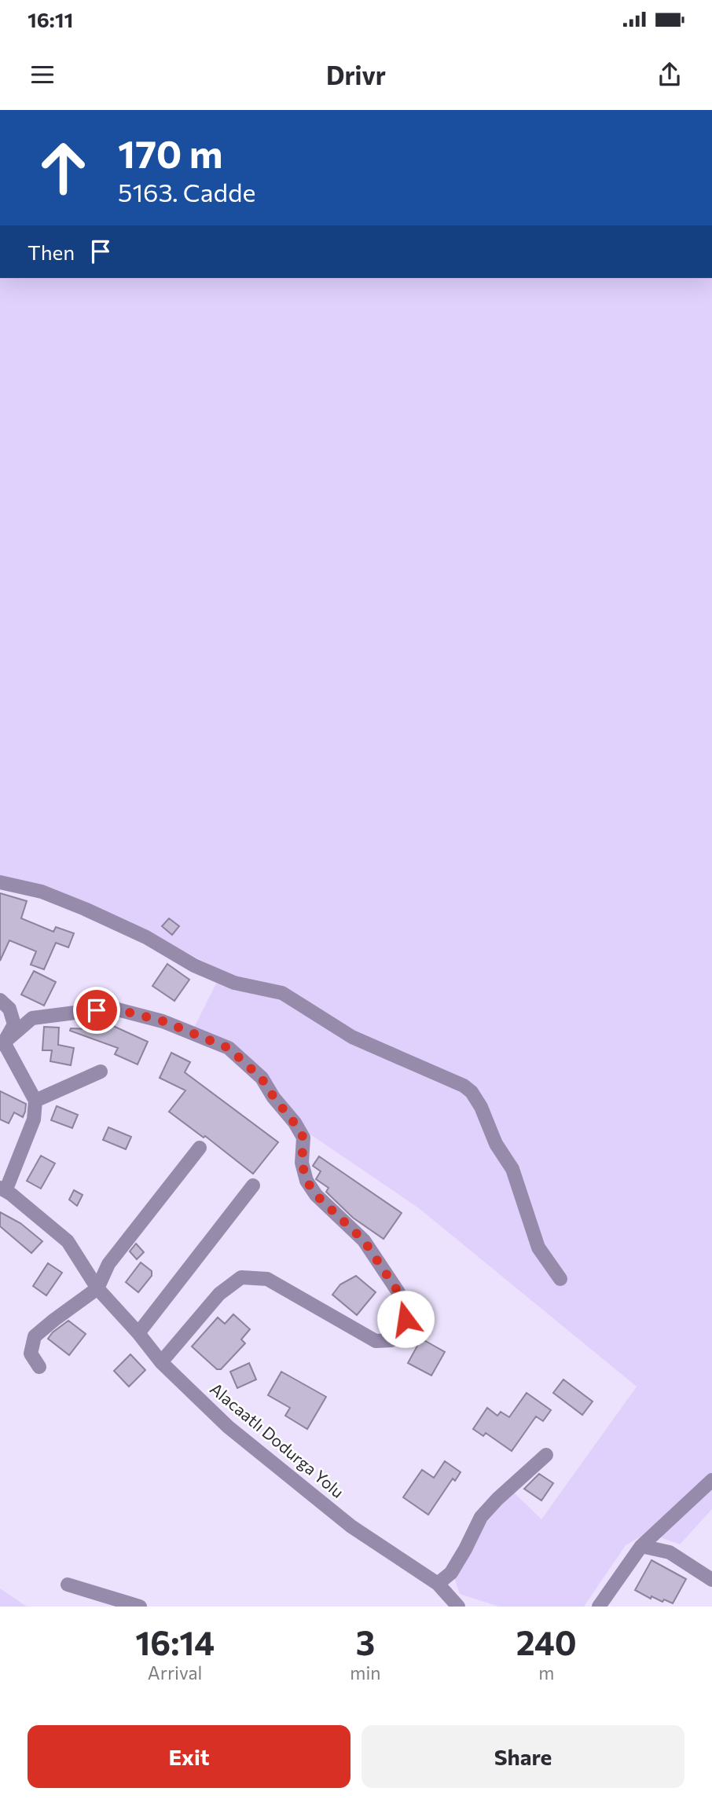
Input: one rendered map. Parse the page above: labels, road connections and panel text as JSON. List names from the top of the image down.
{
  "streets": {
    "street": ["Alacaatlı Dodurga Yolu"]
  },
  "page": {
    "status": "16:11",
    "header": "Drivr",
    "turn": ["170 m", "5163. Cadde"],
    "then": "Then",
    "eta": [
      "16:14",
      "Arrival",
      "3",
      "min",
      "240",
      "m"
    ],
    "buttons": ["Exit", "Share"]
  }
}
